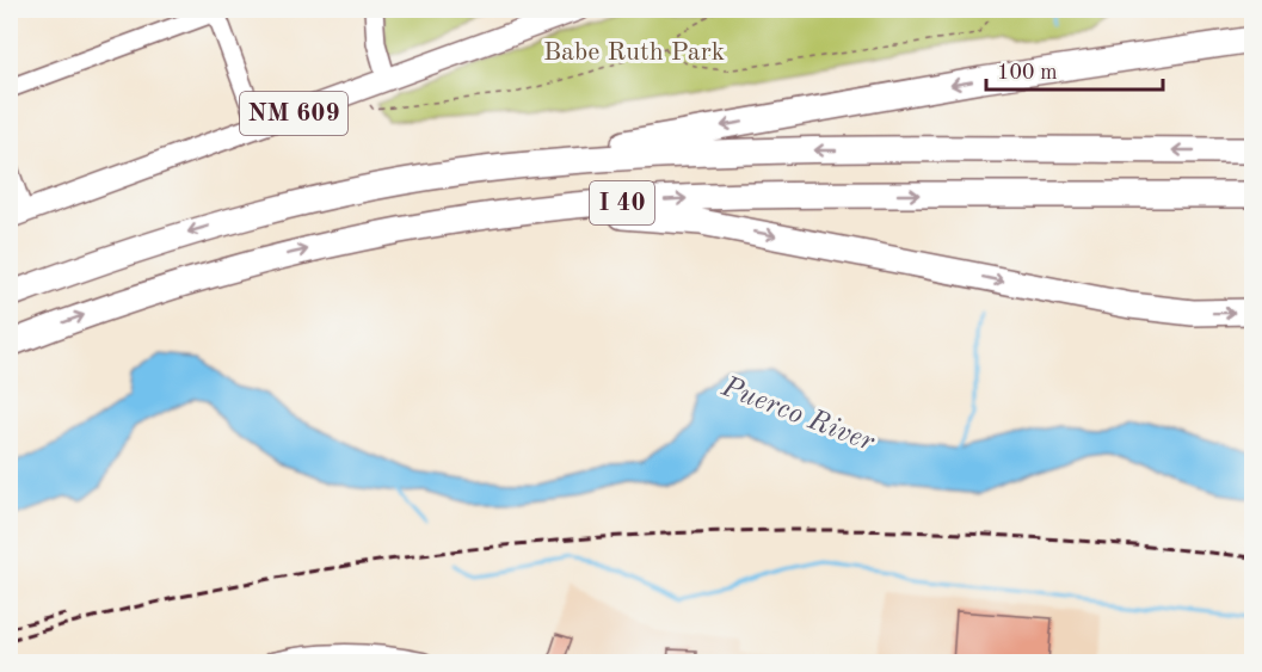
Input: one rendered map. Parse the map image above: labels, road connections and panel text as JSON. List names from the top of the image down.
{
  "streets": {
    "highway": ["I 40"],
    "main road": ["NM 609"]
  },
  "water": ["Puerco River"],
  "parks": ["Babe Ruth Park"],
  "scale_bar": "100 m"
}
